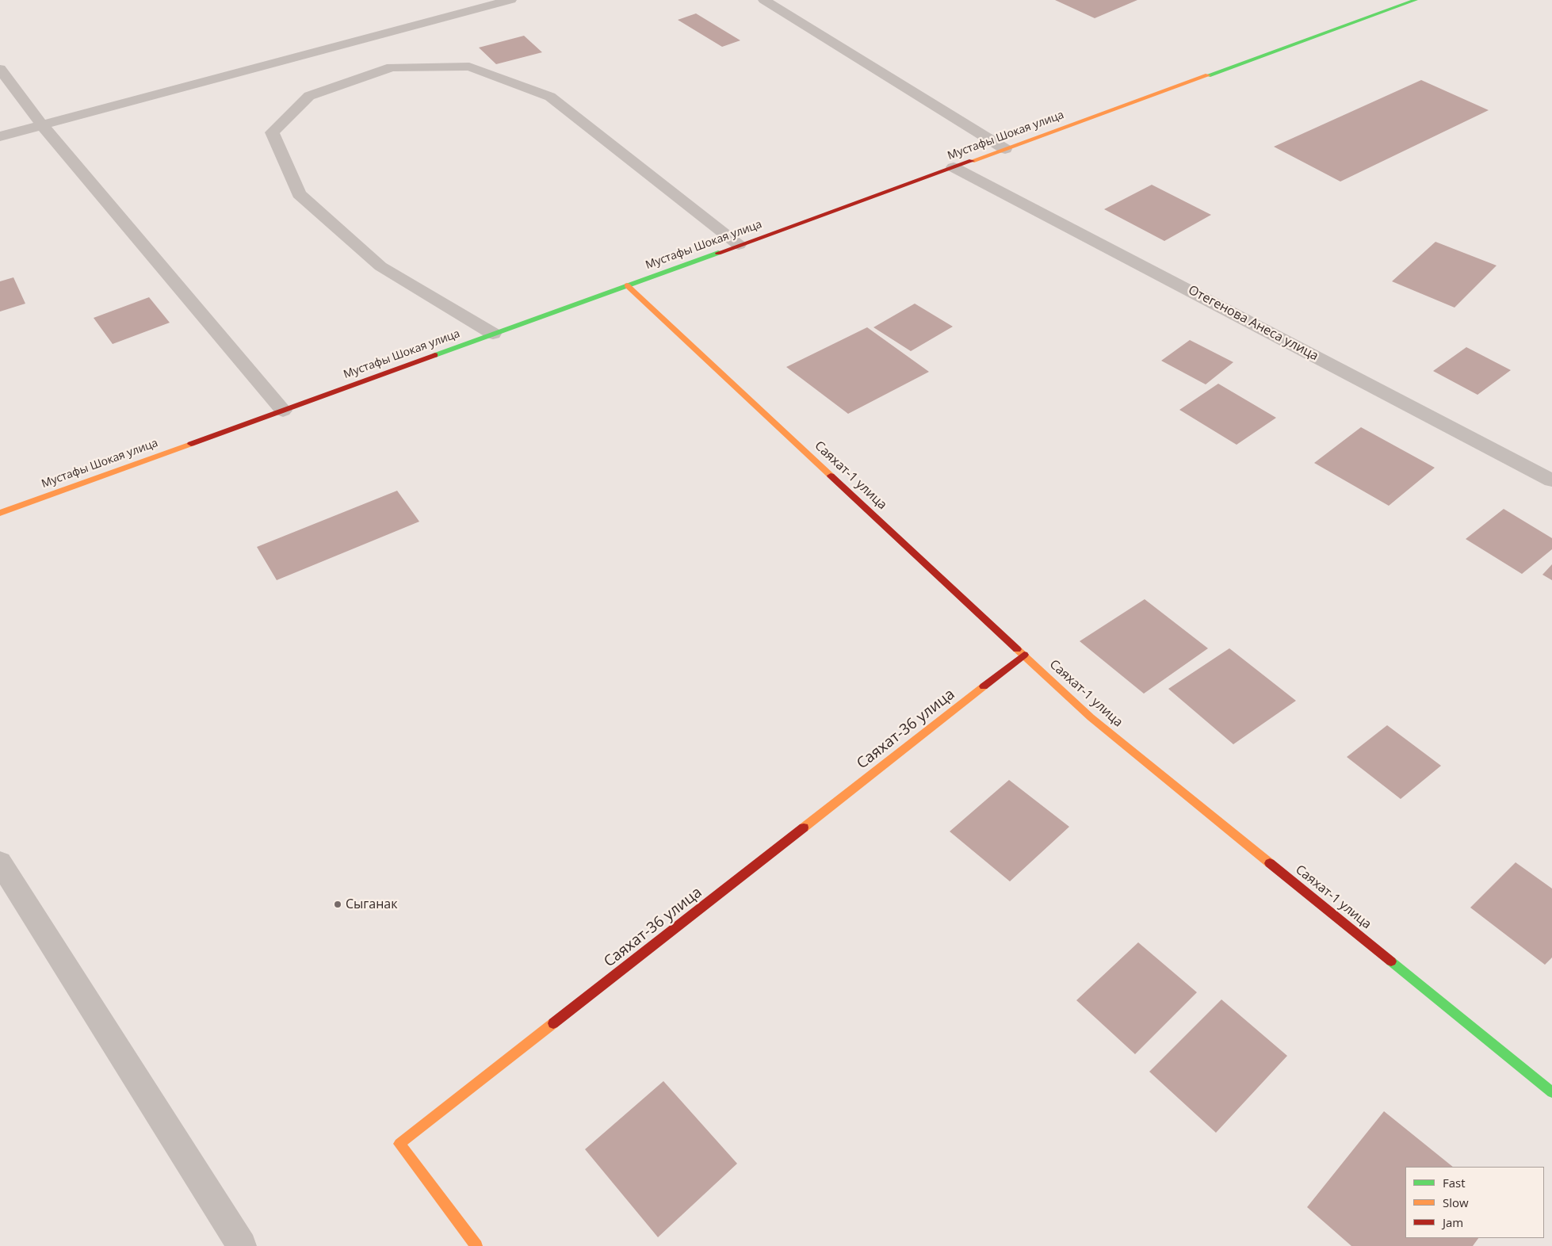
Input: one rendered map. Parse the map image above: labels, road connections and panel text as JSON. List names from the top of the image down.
{
  "streets": {
    "street": [
      "Мустафы Шокая улица",
      "Отегенова Анеса улица",
      "Саяхат-1 улица",
      "Саяхат-36 улица"
    ]
  },
  "crossings": [
    ["Мустафы Шокая улица", "Отегенова Анеса улица"],
    ["Мустафы Шокая улица", "Саяхат-1 улица"],
    ["Саяхат-1 улица", "Саяхат-36 улица"]
  ],
  "places": ["Сыганак"],
  "legend": ["Fast", "Slow", "Jam"]
}
